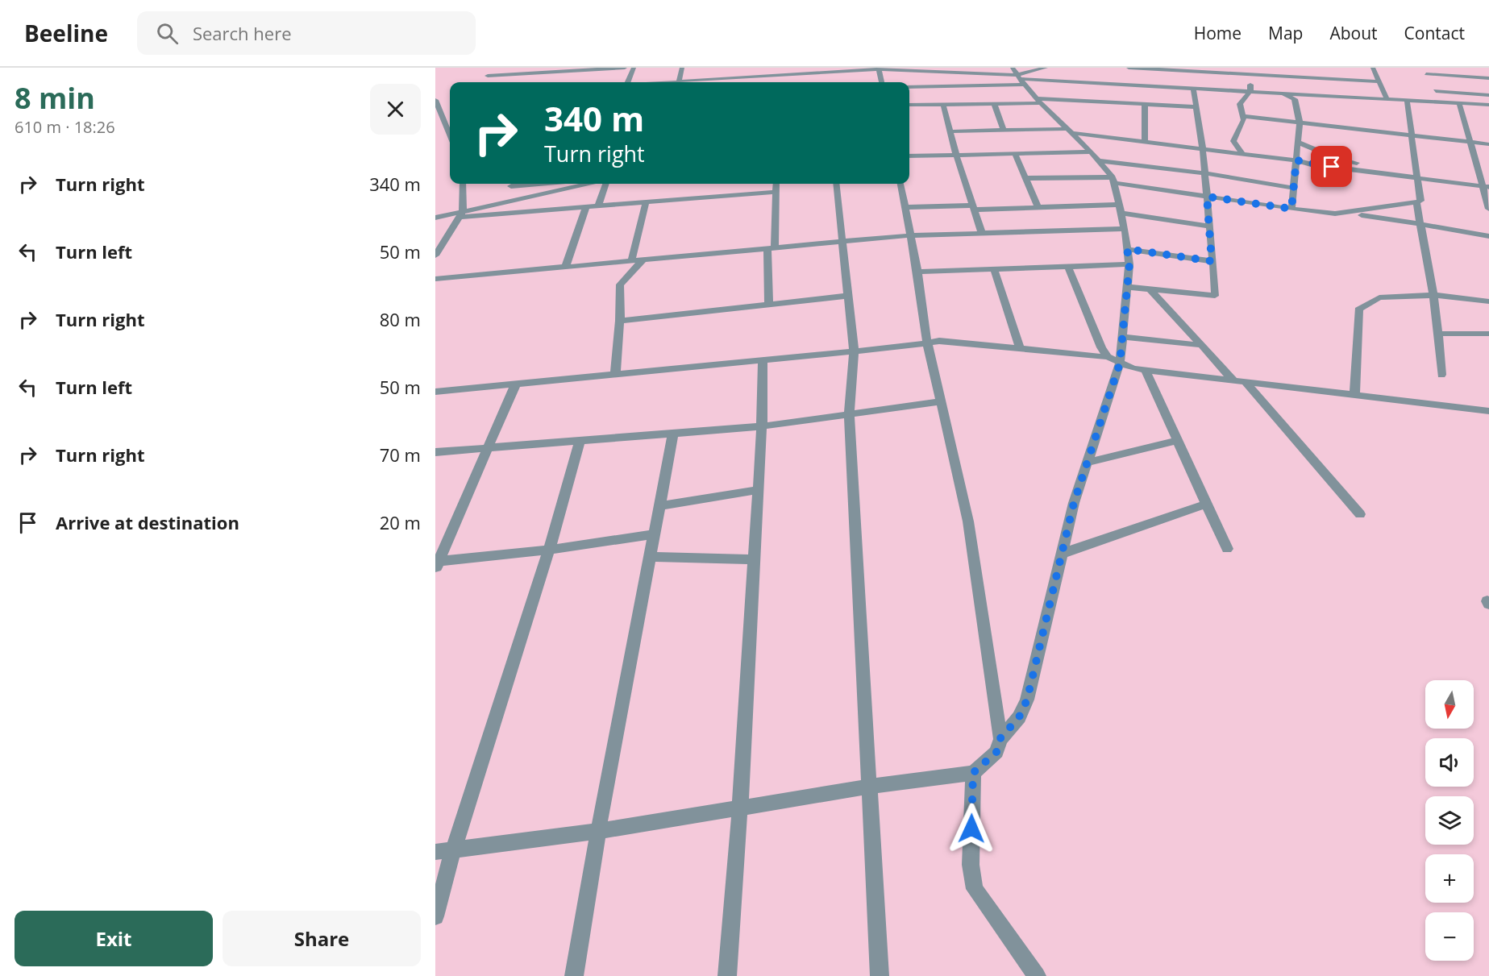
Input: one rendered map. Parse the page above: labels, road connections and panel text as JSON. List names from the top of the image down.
{
  "north": "bottom",
  "page": {
    "header": "Beeline",
    "search": "Search here",
    "nav": [
      "Home",
      "Map",
      "About",
      "Contact"
    ],
    "heading": ["8 min", "610 m · 18:26"],
    "turn": ["340 m", "Turn right"],
    "list": [
      {
        "name": "Turn right",
        "value": "340 m"
      },
      {
        "name": "Turn left",
        "value": "50 m"
      },
      {
        "name": "Turn right",
        "value": "80 m"
      },
      {
        "name": "Turn left",
        "value": "50 m"
      },
      {
        "name": "Turn right",
        "value": "70 m"
      },
      {
        "name": "Arrive at destination",
        "value": "20 m"
      }
    ],
    "map_buttons": ["+", "−"],
    "buttons": ["Exit", "Share"]
  }
}
